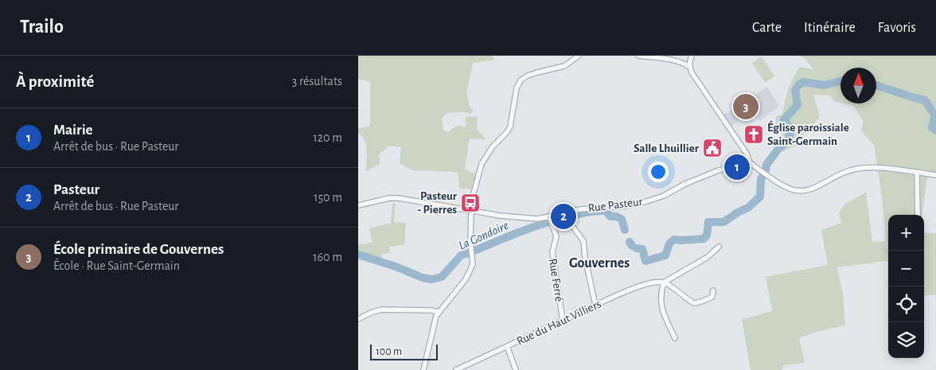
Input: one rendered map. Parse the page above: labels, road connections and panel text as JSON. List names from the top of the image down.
{
  "streets": {
    "street": ["Rue Pasteur", "Rue Ferré", "Rue du Haut Villiers"]
  },
  "crossings": [
    ["Rue Pasteur", "Rue Ferré"],
    ["Rue Ferré", "Rue du Haut Villiers"]
  ],
  "districts": ["Gouvernes"],
  "water": ["La Gondoire"],
  "places": {
    "church": ["Église paroissiale Saint-Germain"],
    "public building": ["Salle Lhuillier"],
    "bus stop": ["Pasteur - Pierres"]
  },
  "scale_bar": "100 m",
  "north": "top",
  "page": {
    "header": "Trailo",
    "nav": ["Carte", "Itinéraire", "Favoris"],
    "heading": ["À proximité", "3 résultats"],
    "pins": ["3", "1", "2"],
    "list": [
      {
        "mark": "1",
        "name": "Mairie",
        "note": "Arrêt de bus · Rue Pasteur",
        "value": "120 m"
      },
      {
        "mark": "2",
        "name": "Pasteur",
        "note": "Arrêt de bus · Rue Pasteur",
        "value": "150 m"
      },
      {
        "mark": "3",
        "name": "École primaire de Gouvernes",
        "note": "École · Rue Saint-Germain",
        "value": "160 m"
      }
    ],
    "map_buttons": ["+", "−"],
    "scale": "100 m"
  }
}
